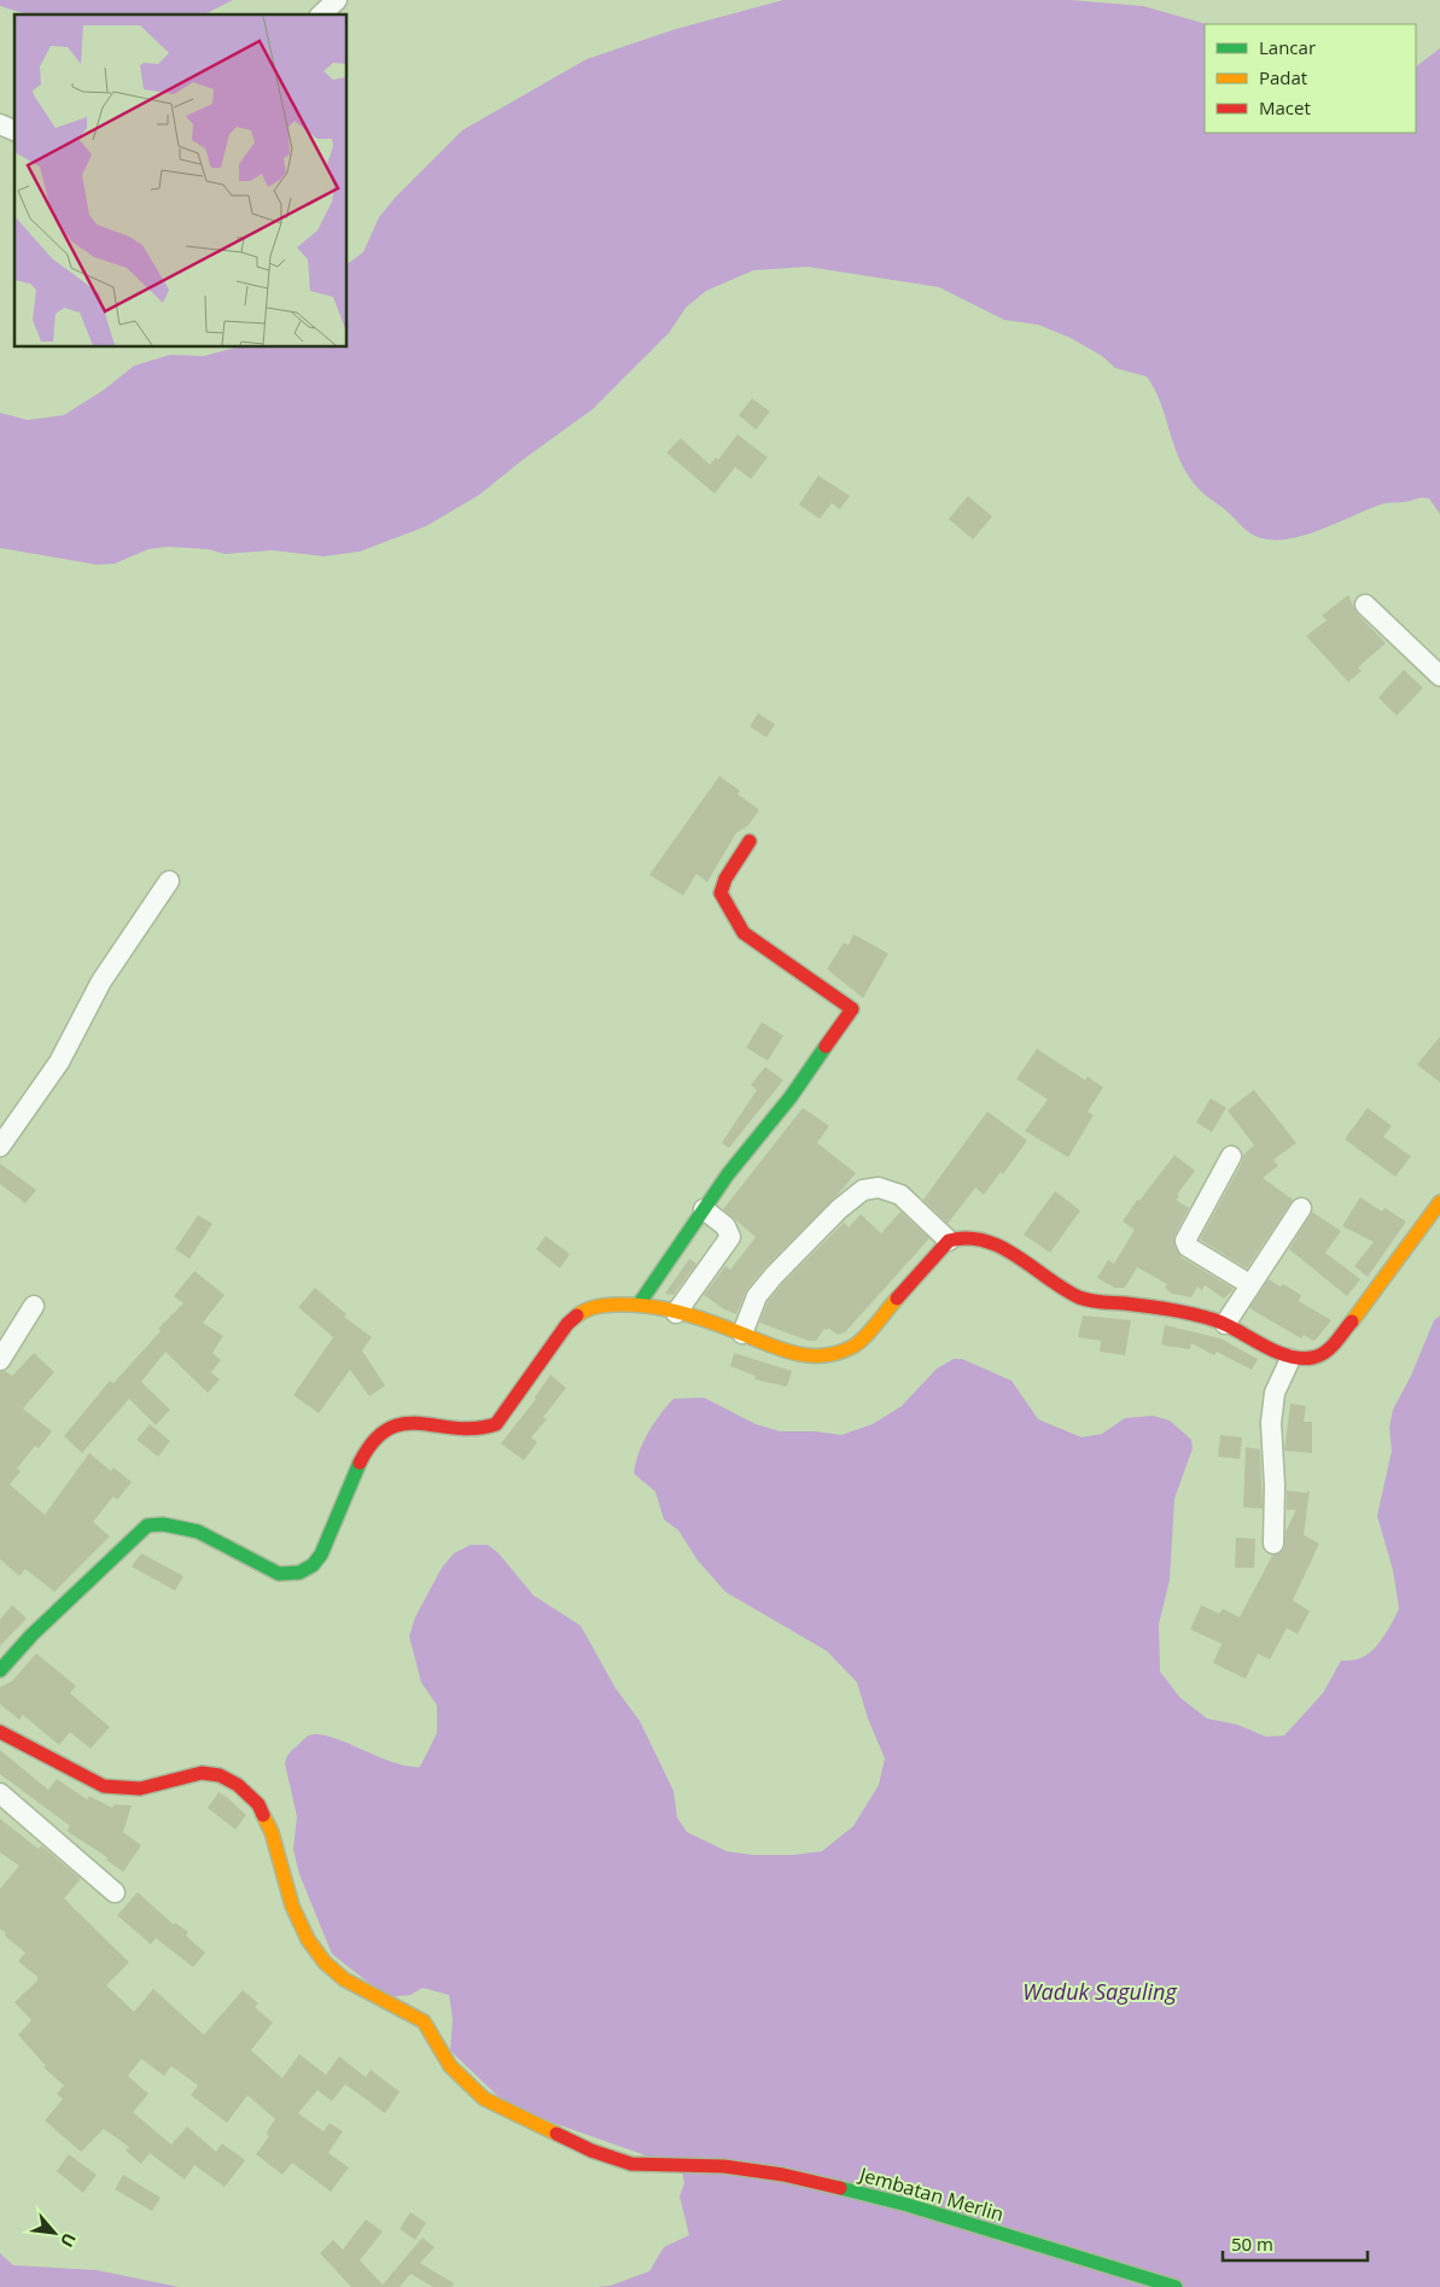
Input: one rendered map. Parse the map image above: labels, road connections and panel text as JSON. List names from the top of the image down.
{
  "streets": {
    "street": ["Jembatan Merlin"]
  },
  "water": ["Waduk Saguling"],
  "legend": ["Lancar", "Padat", "Macet"],
  "scale_bar": "50 m",
  "north": "bottom right"
}
